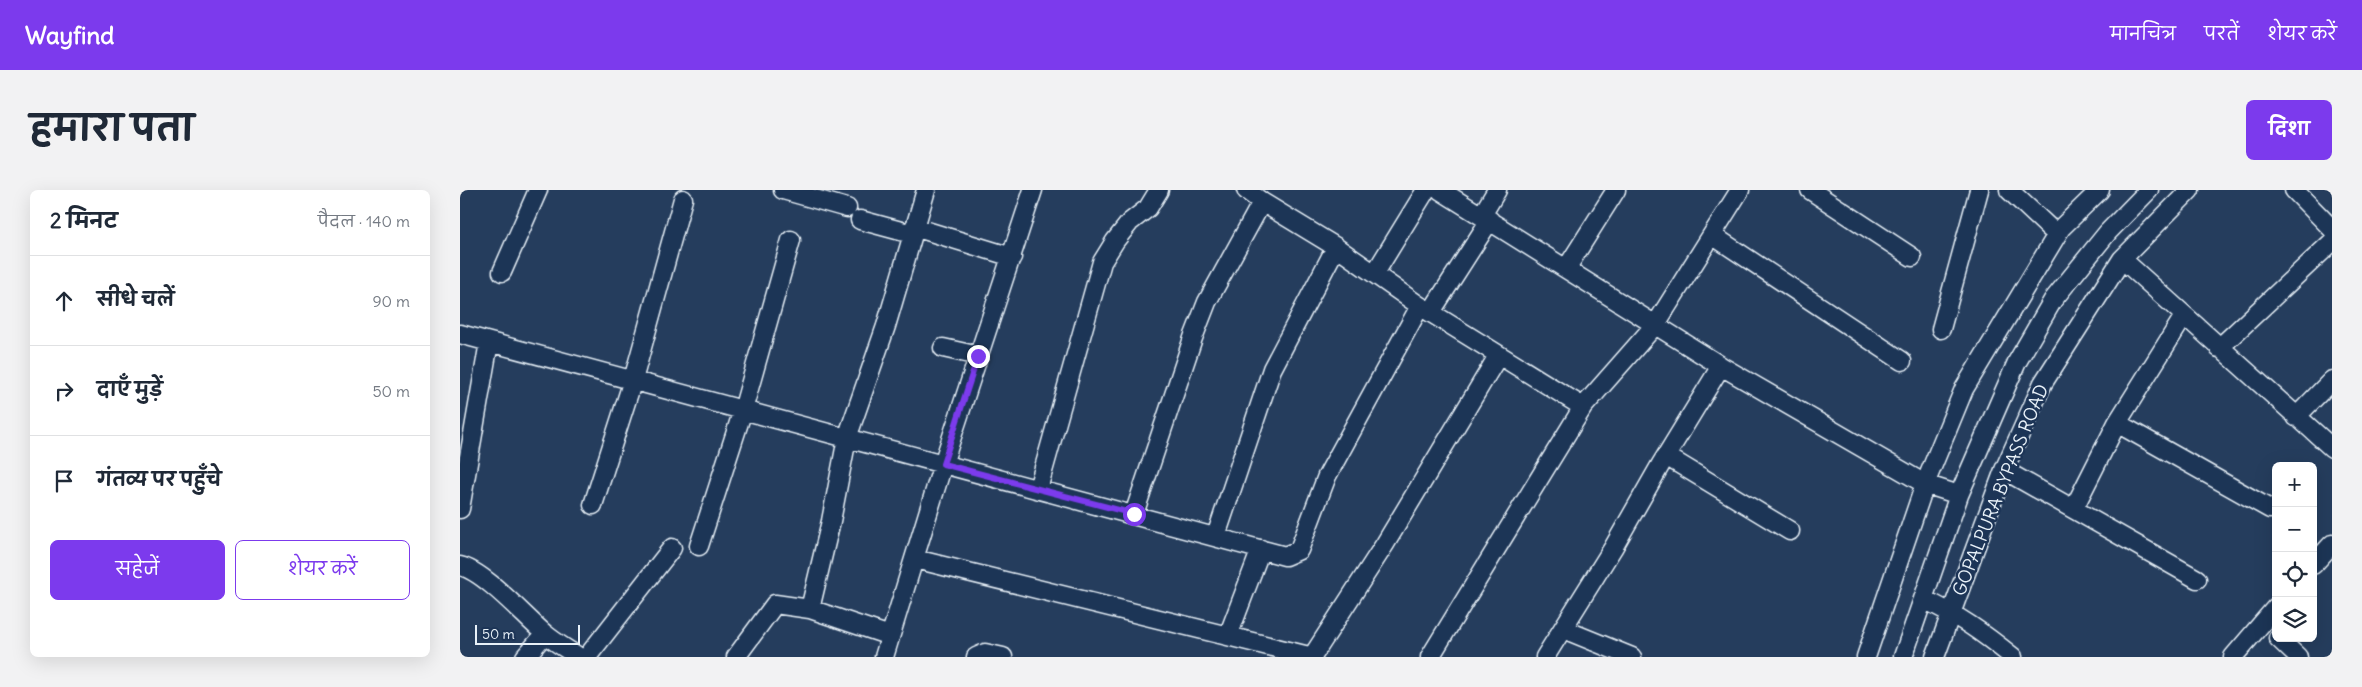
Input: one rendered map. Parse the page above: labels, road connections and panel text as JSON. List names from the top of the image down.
{
  "streets": {
    "street": ["GOPALPURA BYPASS ROAD"]
  },
  "scale_bar": "50 m",
  "page": {
    "header": "Wayfind",
    "nav": ["मानचित्र", "परतें", "शेयर करें"],
    "title": "हमारा पता",
    "buttons": [
      "दिशा",
      ["सहेजें", "शेयर करें"]
    ],
    "heading": ["2 मिनट", "पैदल · 140 m"],
    "list": [
      ["सीधे चलें", "90 m"],
      ["दाएँ मुड़ें", "50 m"],
      "गंतव्य पर पहुँचे"
    ],
    "map_buttons": ["+", "−"],
    "scale": "50 m"
  }
}
